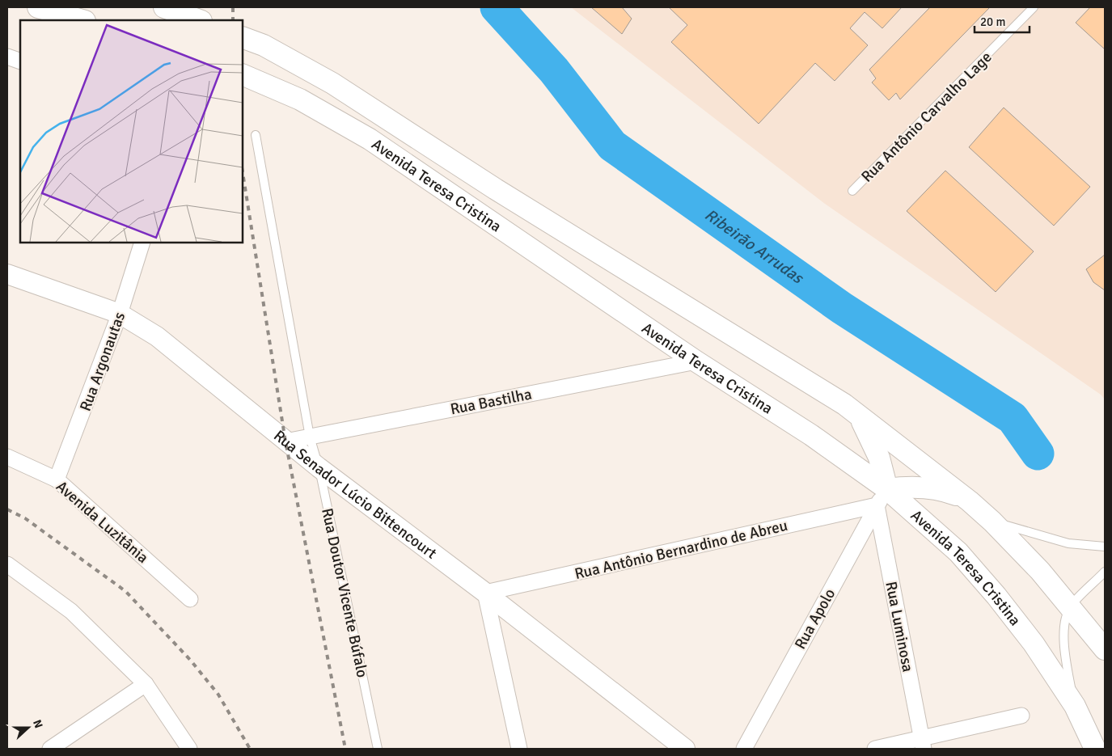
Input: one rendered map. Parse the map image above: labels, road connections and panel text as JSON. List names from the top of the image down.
{
  "streets": {
    "main road": ["Avenida Teresa Cristina"],
    "street": [
      "Rua Argonautas",
      "Rua Bastilha",
      "Rua Senador Lúcio Bittencourt",
      "Avenida Luzitânia",
      "Rua Antônio Bernardino de Abreu",
      "Rua Apolo",
      "Rua Luminosa"
    ],
    "lane": ["Rua Antônio Carvalho Lage", "Rua Doutor Vicente Búfalo"]
  },
  "crossings": [
    ["Avenida Teresa Cristina", "Rua Bastilha"],
    ["Avenida Teresa Cristina", "Rua Antônio Bernardino de Abreu"],
    ["Avenida Teresa Cristina", "Rua Apolo"],
    ["Avenida Teresa Cristina", "Rua Luminosa"],
    ["Rua Argonautas", "Rua Senador Lúcio Bittencourt"],
    ["Rua Argonautas", "Avenida Luzitânia"],
    ["Rua Bastilha", "Rua Senador Lúcio Bittencourt"],
    ["Rua Bastilha", "Rua Doutor Vicente Búfalo"],
    ["Rua Senador Lúcio Bittencourt", "Rua Antônio Bernardino de Abreu"],
    ["Rua Senador Lúcio Bittencourt", "Rua Doutor Vicente Búfalo"],
    ["Rua Antônio Bernardino de Abreu", "Rua Apolo"],
    ["Rua Antônio Bernardino de Abreu", "Rua Luminosa"],
    ["Rua Apolo", "Rua Luminosa"]
  ],
  "water": ["Ribeirão Arrudas"],
  "scale_bar": "20 m",
  "north": "right"
}
